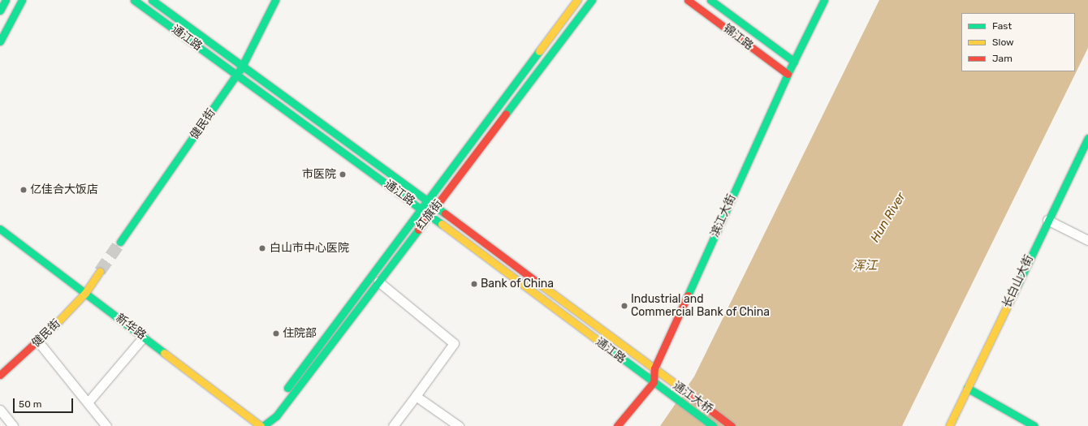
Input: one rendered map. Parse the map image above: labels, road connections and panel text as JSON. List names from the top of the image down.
{
  "streets": {
    "main road": [
      "锦江路",
      "通江路",
      "健民街",
      "红旗街",
      "滨江大街",
      "长白山大街",
      "新华路",
      "通江大桥"
    ]
  },
  "crossings": [
    ["锦江路", "滨江大街"],
    ["通江路", "健民街"],
    ["通江路", "红旗街"],
    ["通江路", "滨江大街"],
    ["通江路", "通江大桥"],
    ["健民街", "新华路"],
    ["红旗街", "新华路"]
  ],
  "water": ["Hun River", "浑江"],
  "places": [
    "市医院",
    "亿佳合大饭店",
    "白山市中心医院",
    "Bank of China",
    "Industrial and Commercial Bank of China",
    "住院部"
  ],
  "legend": ["Fast", "Slow", "Jam"],
  "scale_bar": "50 m"
}
